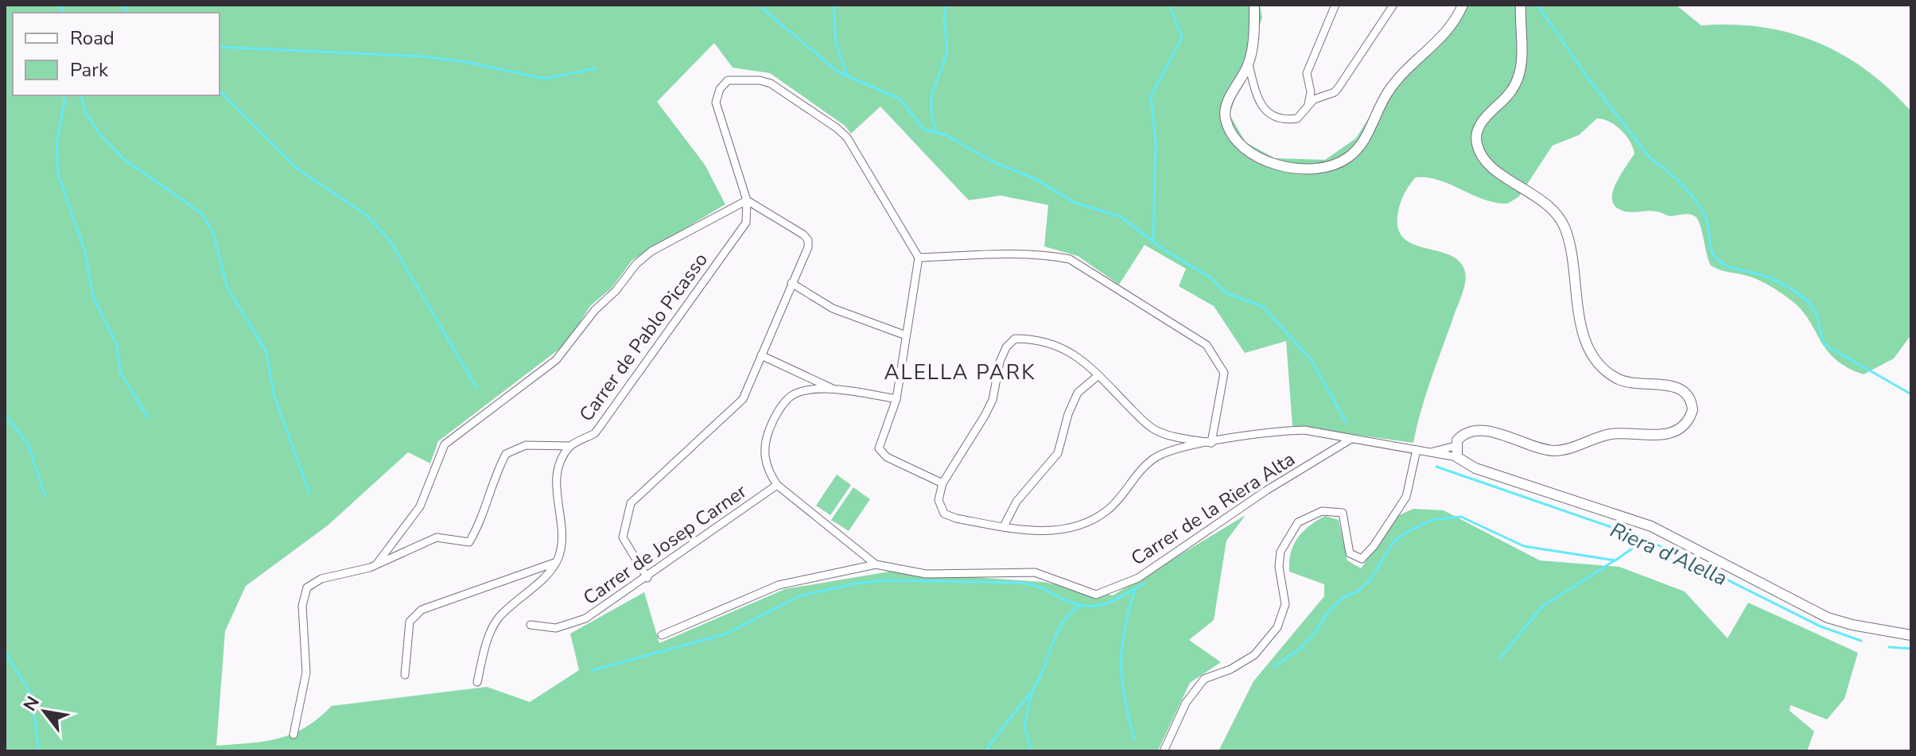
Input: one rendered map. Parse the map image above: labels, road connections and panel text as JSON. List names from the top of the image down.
{
  "streets": {
    "street": ["Carrer de Pablo Picasso", "Carrer de la Riera Alta", "Carrer de Josep Carner"]
  },
  "crossings": [
    ["Carrer de la Riera Alta", "Carrer de Josep Carner"]
  ],
  "districts": ["ALELLA PARK"],
  "water": ["Riera d'Alella"],
  "legend": ["Road", "Park"],
  "north": "top left"
}
